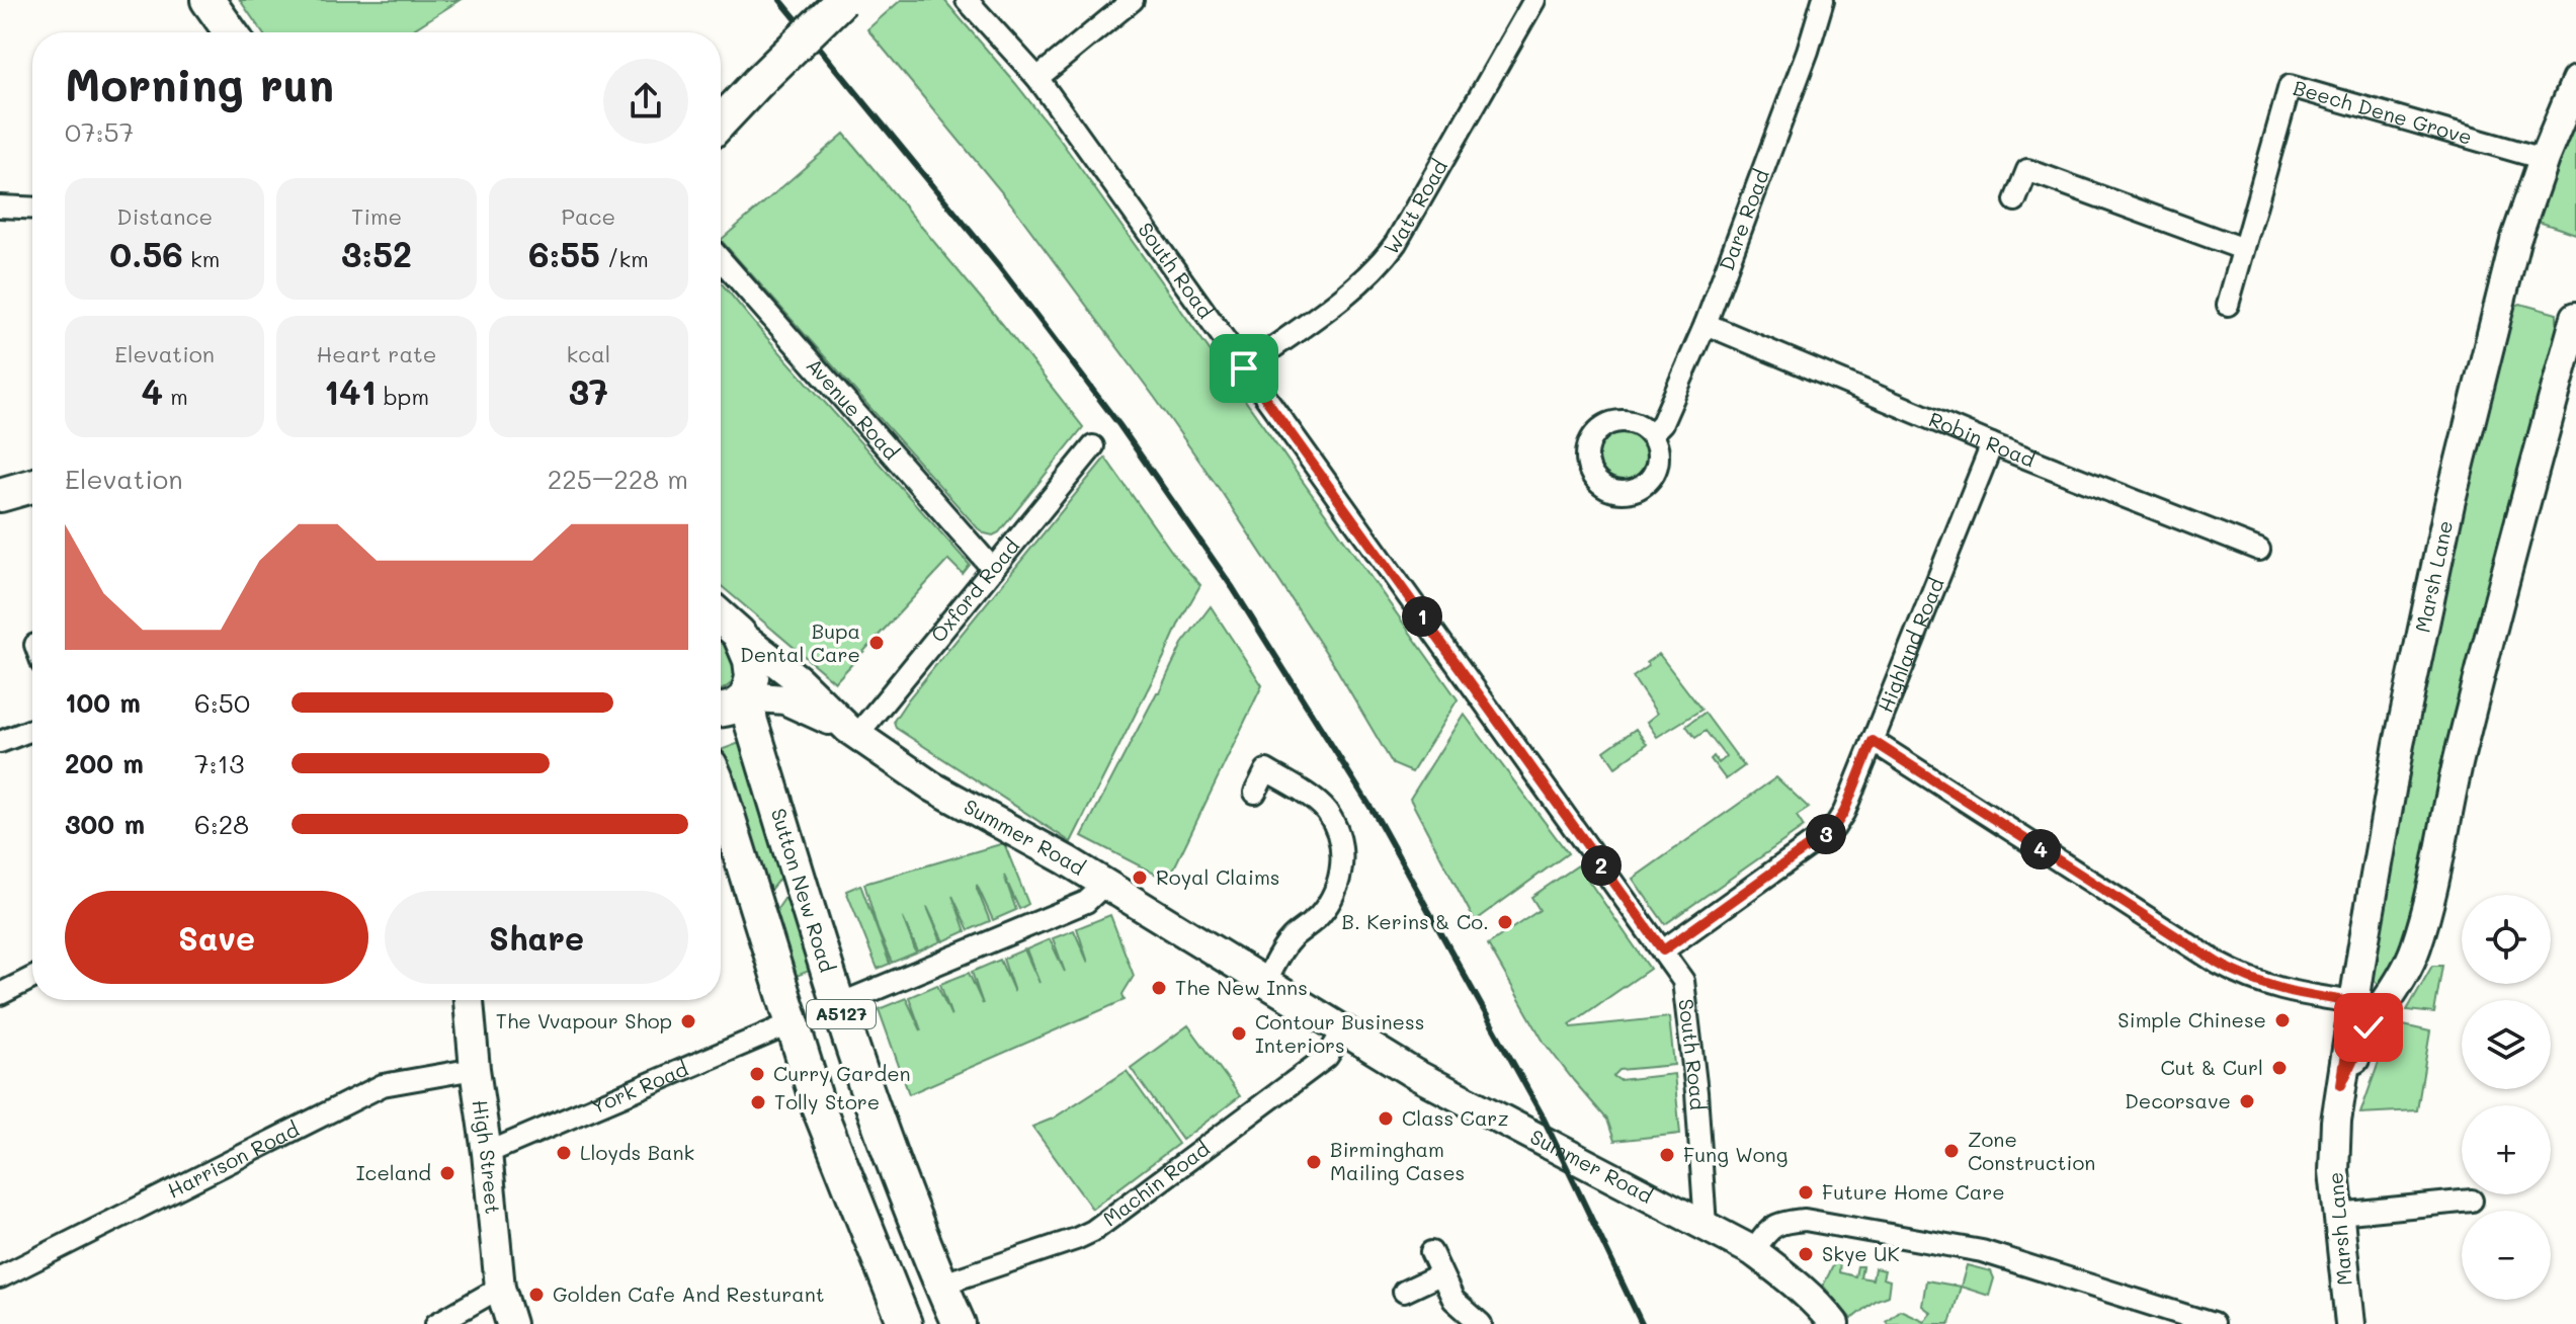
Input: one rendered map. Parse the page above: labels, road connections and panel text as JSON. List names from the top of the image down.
{
  "streets": {
    "main road": [
      "Marsh Lane",
      "Summer Road",
      "Sutton New Road",
      "A5127",
      "High Street"
    ],
    "street": [
      "Beech Dene Grove",
      "Watt Road",
      "Dare Road",
      "South Road",
      "Avenue Road",
      "Robin Road",
      "Oxford Road",
      "Highland Road",
      "York Road",
      "Harrison Road",
      "Machin Road"
    ]
  },
  "crossings": [
    ["Beech Dene Grove", "Marsh Lane"],
    ["Watt Road", "South Road"],
    ["Dare Road", "Robin Road"],
    ["South Road", "Highland Road"],
    ["South Road", "Summer Road"],
    ["Avenue Road", "Oxford Road"],
    ["Robin Road", "Highland Road"],
    ["Oxford Road", "Summer Road"],
    ["Summer Road", "Sutton New Road"],
    ["Summer Road", "Machin Road"],
    ["Sutton New Road", "Machin Road"],
    ["A5127", "York Road"],
    ["York Road", "High Street"],
    ["High Street", "Harrison Road"]
  ],
  "places": [
    "Bupa Dental Care",
    "Royal Claims",
    "B. Kerins & Co.",
    "The New Inns",
    "Simple Chinese",
    "The Vvapour Shop",
    "Contour Business Interiors",
    "Cut & Curl",
    "Curry Garden",
    "Decorsave",
    "Tolly Store",
    "Class Carz",
    "Zone Construction",
    "Lloyds Bank",
    "Fung Wong",
    "Birmingham Mailing Cases",
    "Iceland",
    "Future Home Care",
    "Skye UK",
    "Golden Cafe And Resturant"
  ],
  "page": {
    "heading": ["Morning run", "07:57"],
    "stats": [
      ["Distance", "0.56 km"],
      ["Time", "3:52"],
      ["Pace", "6:55 /km"],
      ["Elevation", "4 m"],
      ["Heart rate", "141 bpm"],
      ["kcal", "37"]
    ],
    "chart": ["Elevation", "225–228 m"],
    "pins": [
      "1",
      "3",
      "4",
      "2"
    ],
    "list": [
      {
        "name": "100 m",
        "note": "6:50"
      },
      {
        "name": "200 m",
        "note": "7:13"
      },
      {
        "name": "300 m",
        "note": "6:28"
      }
    ],
    "buttons": ["Save", "Share"],
    "map_buttons": ["+", "−"]
  }
}
